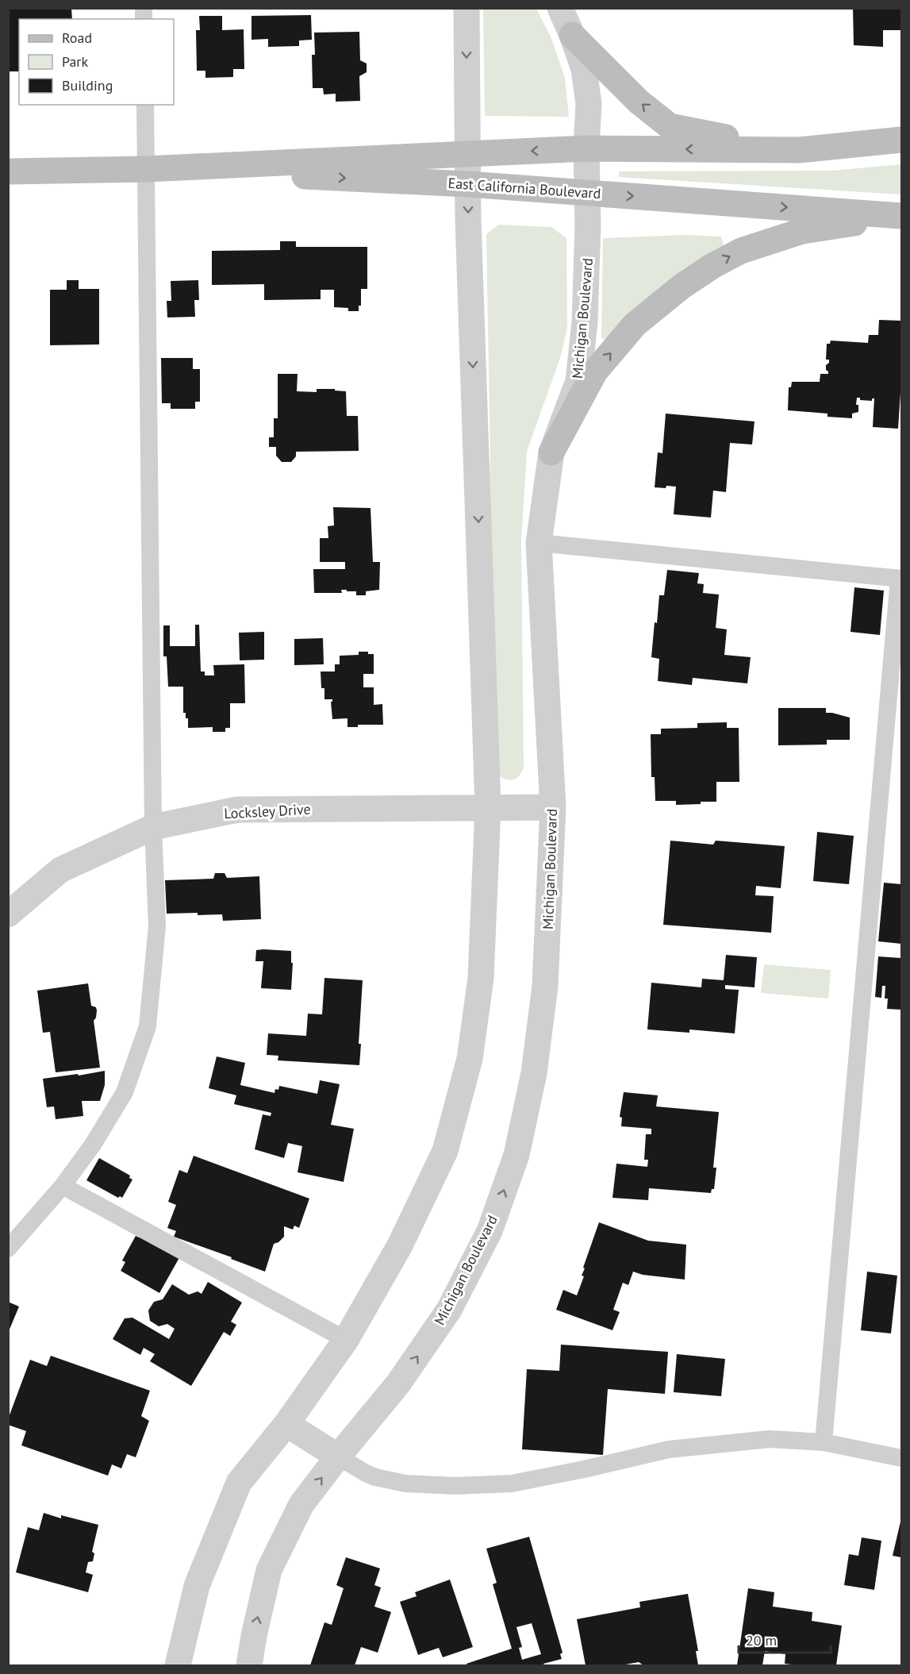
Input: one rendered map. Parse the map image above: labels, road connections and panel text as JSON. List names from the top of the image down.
{
  "streets": {
    "main road": ["East California Boulevard"],
    "street": ["Michigan Boulevard", "Locksley Drive"]
  },
  "crossings": [
    ["East California Boulevard", "Michigan Boulevard"],
    ["Michigan Boulevard", "Locksley Drive"]
  ],
  "legend": ["Road", "Park", "Building"],
  "scale_bar": "20 m"
}
